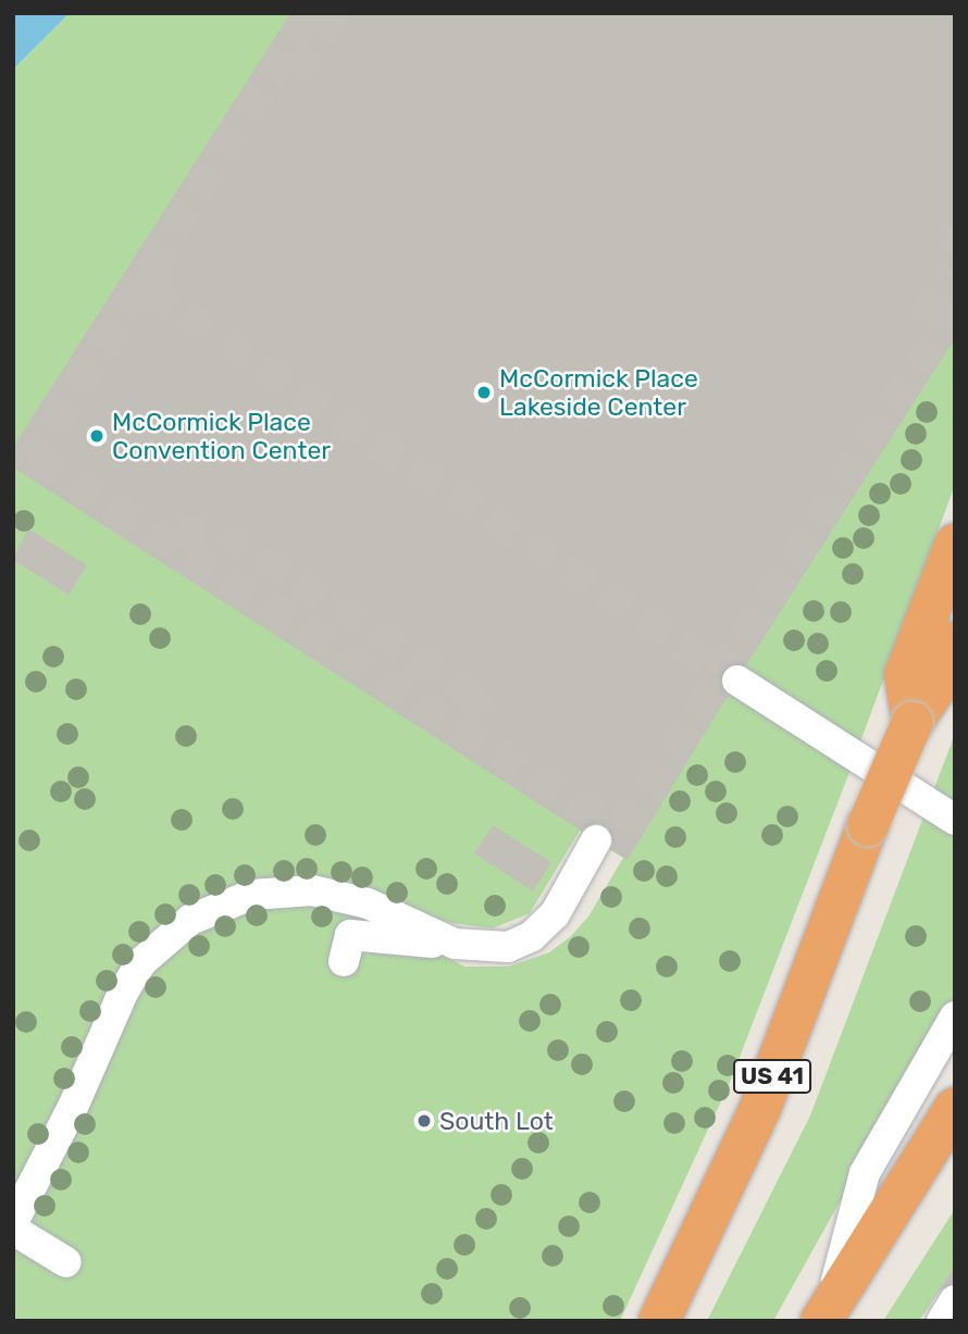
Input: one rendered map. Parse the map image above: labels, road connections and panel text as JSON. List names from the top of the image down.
{
  "streets": {
    "highway": ["US 41"]
  },
  "places": ["McCormick Place Lakeside Center", "McCormick Place Convention Center", "South Lot"]
}
